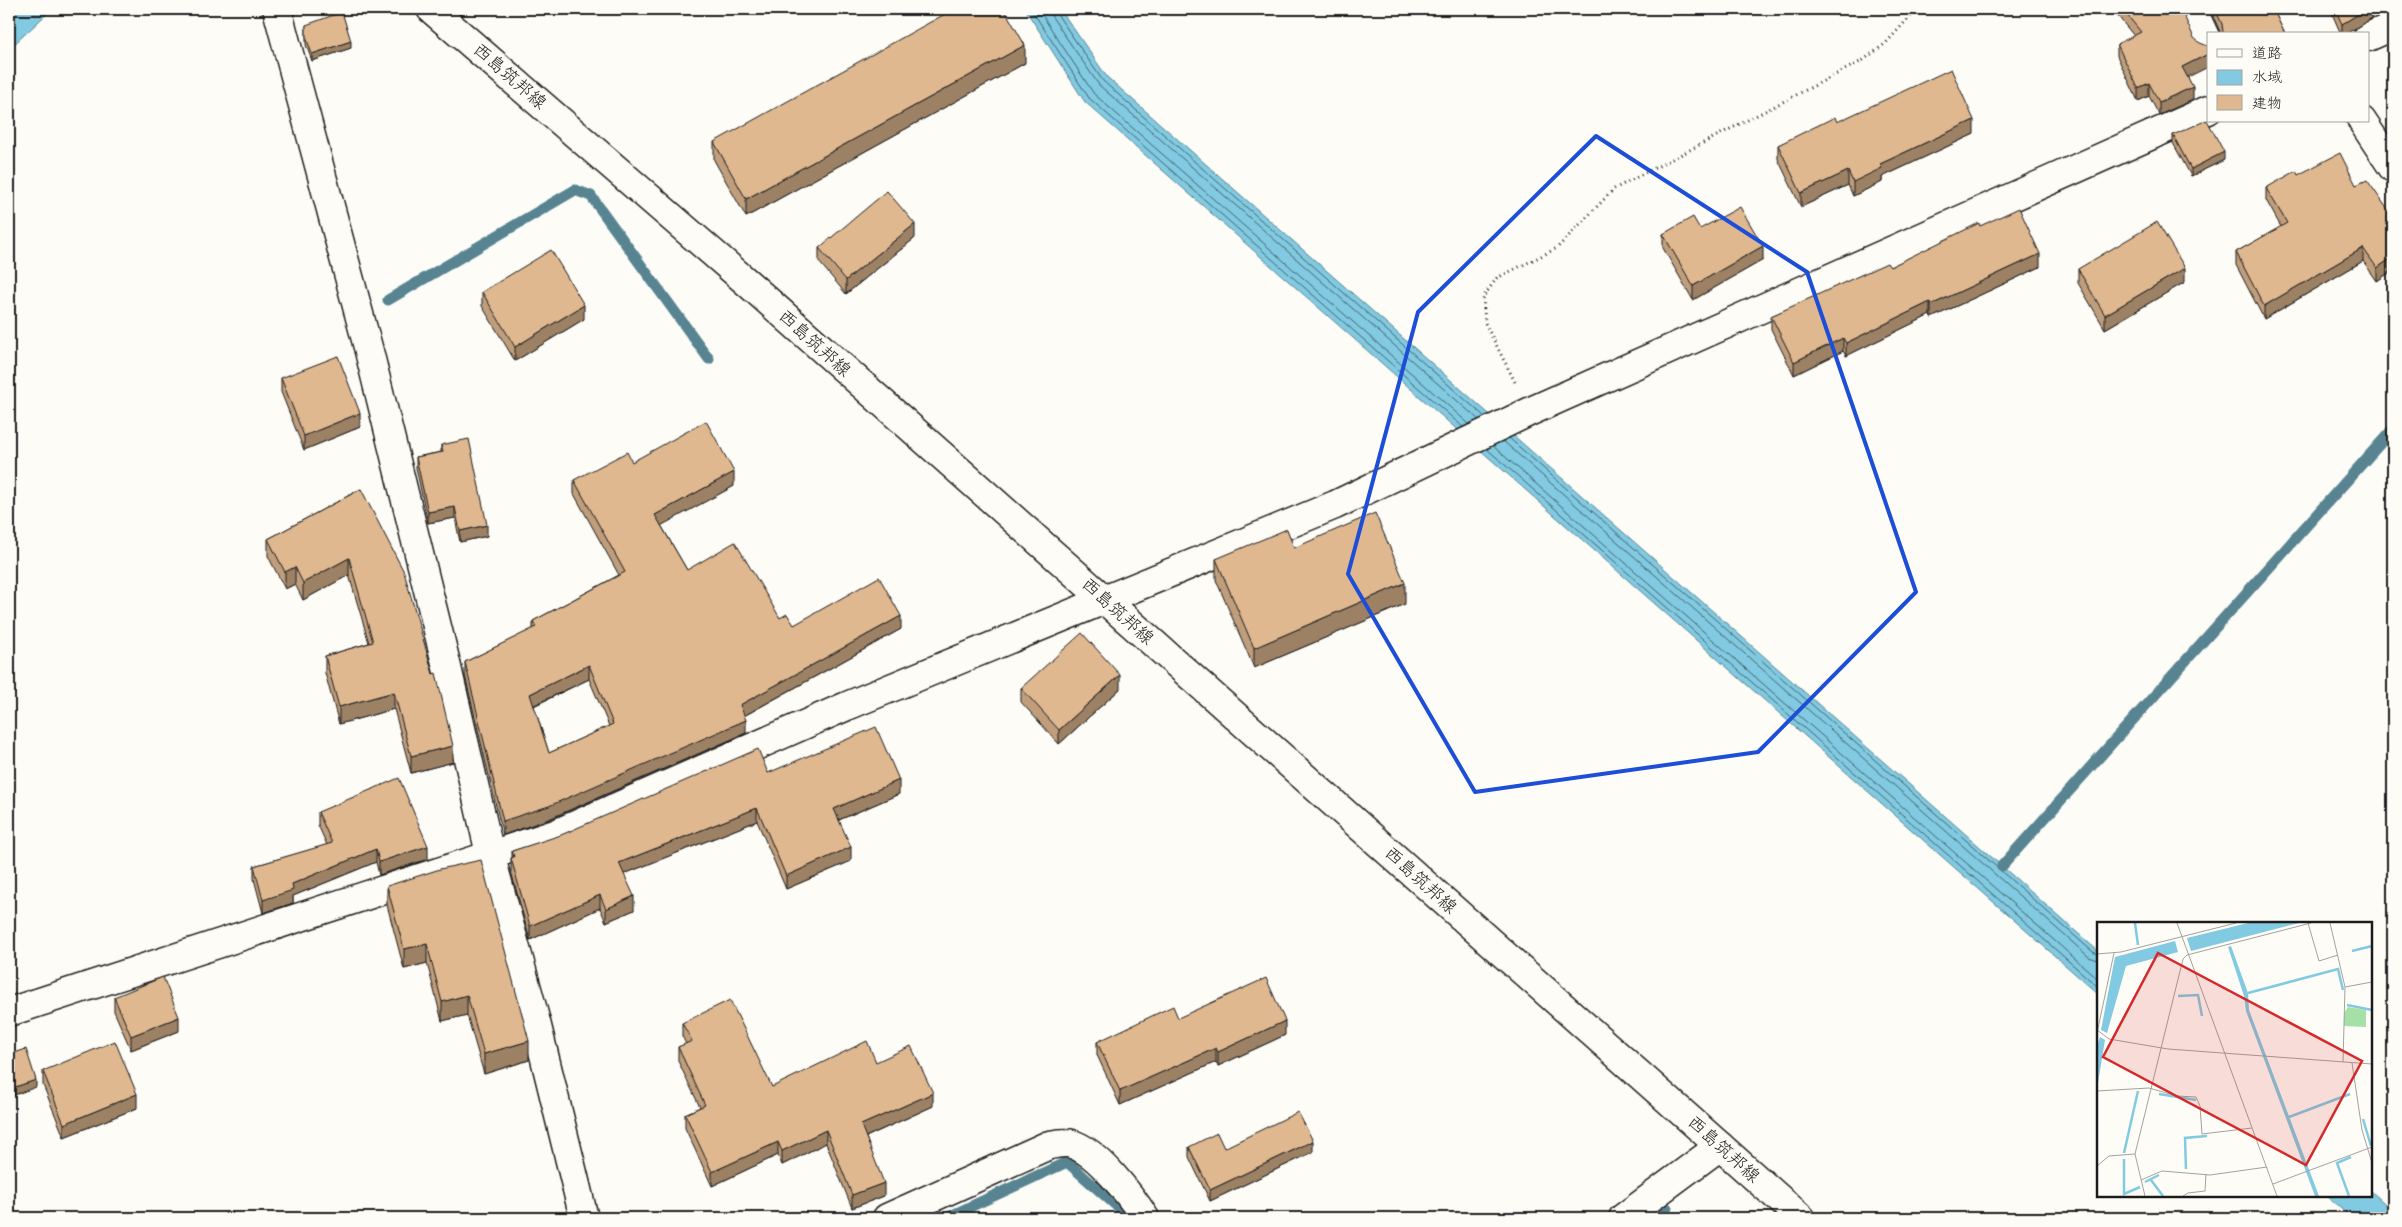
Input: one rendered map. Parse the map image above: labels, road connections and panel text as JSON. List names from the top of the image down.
{
  "streets": {
    "street": ["西島筑邦線"]
  },
  "legend": ["道路", "水域", "建物"]
}
